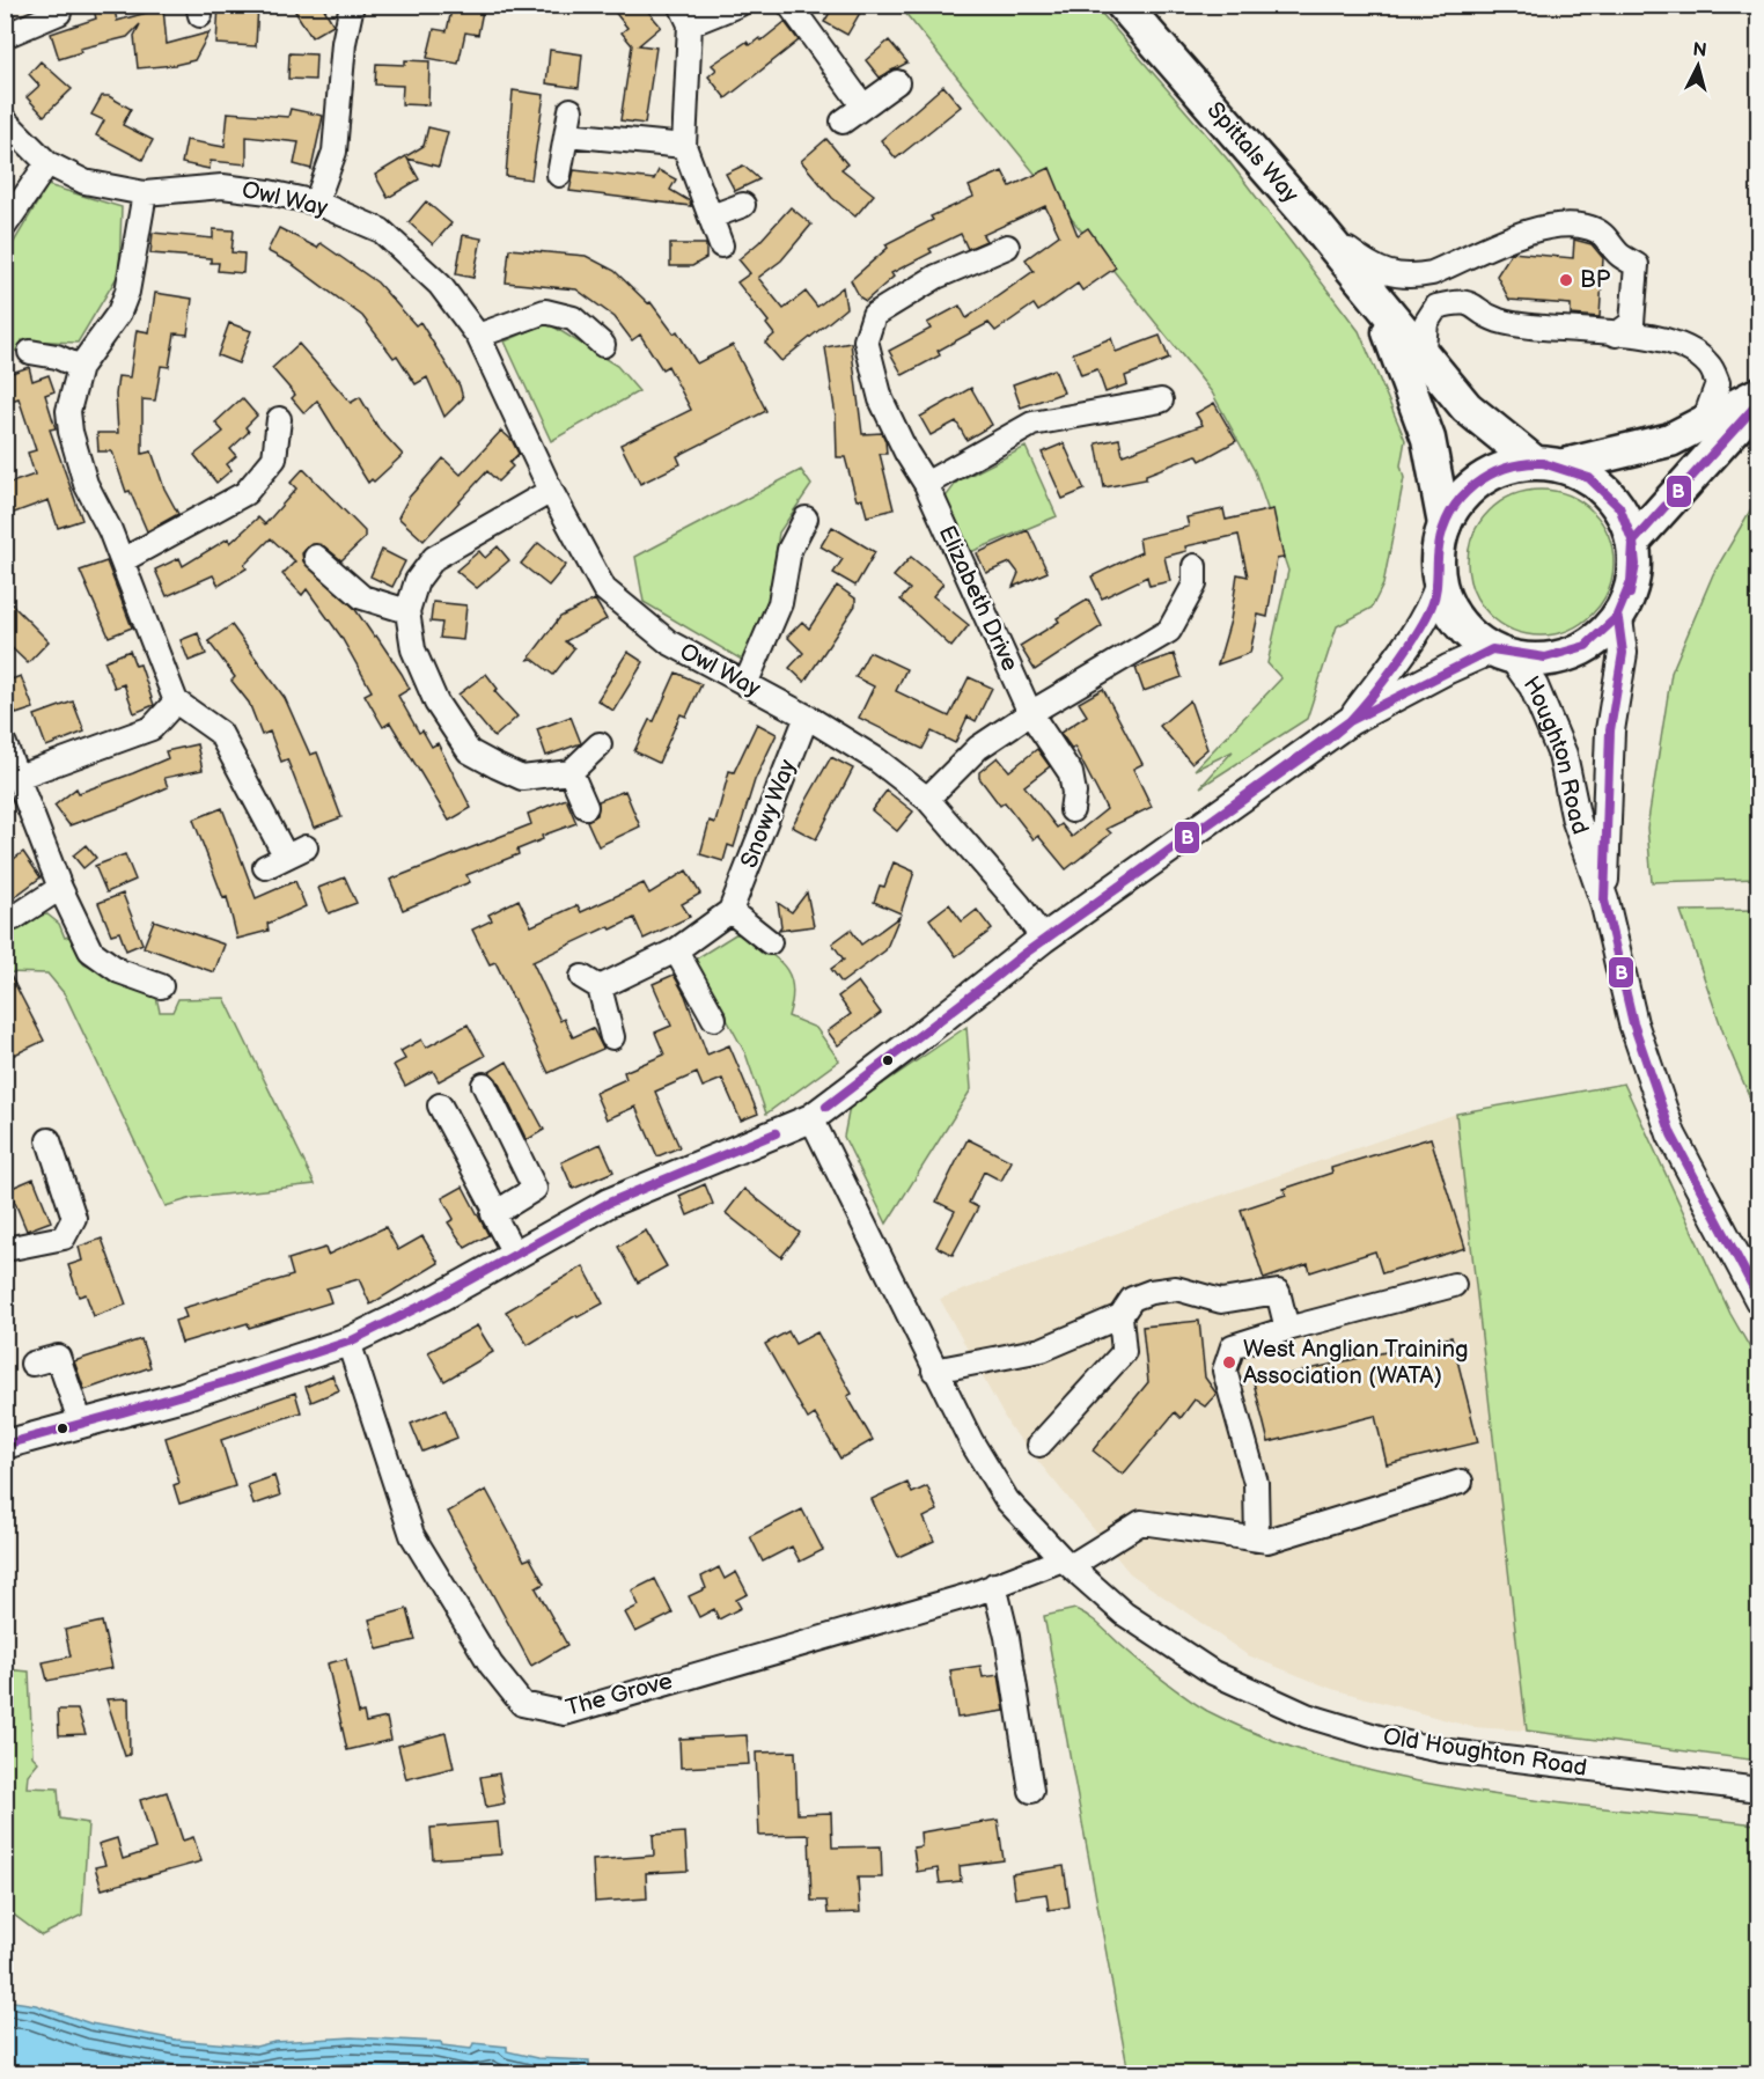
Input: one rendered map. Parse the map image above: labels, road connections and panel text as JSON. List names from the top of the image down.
{
  "streets": {
    "highway": ["Spittals Way"],
    "main road": ["Houghton Road"],
    "street": [
      "Owl Way",
      "Elizabeth Drive",
      "Snowy Way",
      "The Grove",
      "Old Houghton Road"
    ]
  },
  "crossings": [
    ["Spittals Way", "Houghton Road"],
    ["Owl Way", "Snowy Way"],
    ["The Grove", "Old Houghton Road"]
  ],
  "places": ["BP", "West Anglian Training Association (WATA)"],
  "lines": ["transit line B"],
  "north": "top"
}
